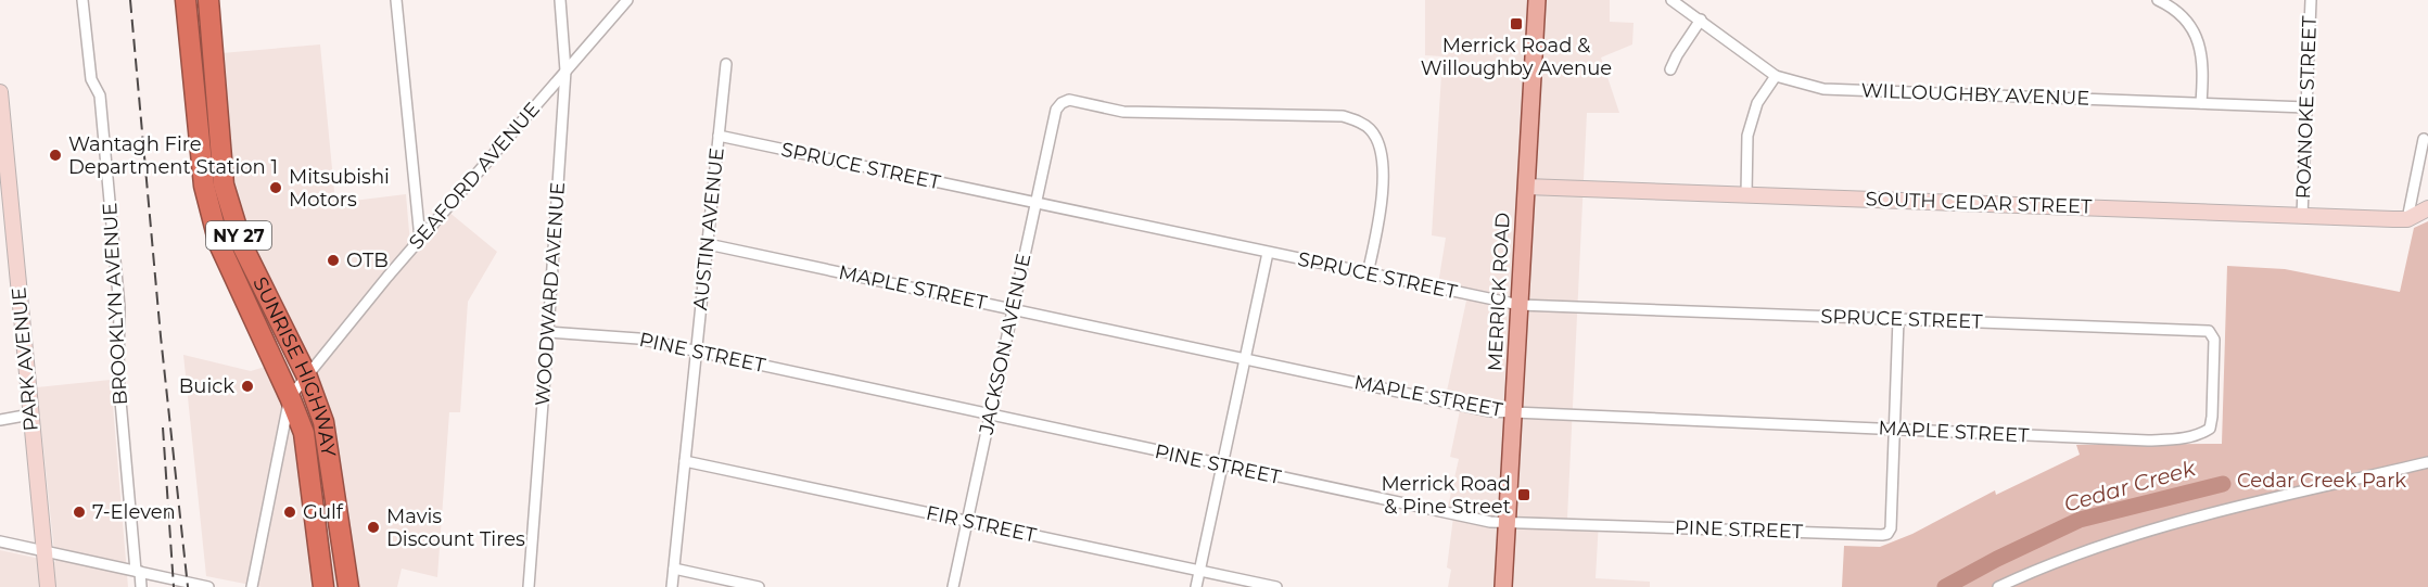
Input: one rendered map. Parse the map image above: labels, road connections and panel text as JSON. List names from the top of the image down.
{
  "streets": {
    "highway": ["NY 27", "SUNRISE HIGHWAY"],
    "main road": ["MERRICK ROAD"],
    "street": [
      "WILLOUGHBY AVENUE",
      "ROANOKE STREET",
      "SPRUCE STREET",
      "SEAFORD AVENUE",
      "SOUTH CEDAR STREET",
      "AUSTIN AVENUE",
      "MAPLE STREET",
      "WOODWARD AVENUE",
      "BROOKLYN AVENUE",
      "JACKSON AVENUE",
      "PINE STREET",
      "PARK AVENUE",
      "FIR STREET"
    ]
  },
  "crossings": [
    ["WILLOUGHBY AVENUE", "ROANOKE STREET"],
    ["ROANOKE STREET", "SOUTH CEDAR STREET"],
    ["SPRUCE STREET", "AUSTIN AVENUE"],
    ["SPRUCE STREET", "MAPLE STREET"],
    ["SPRUCE STREET", "MERRICK ROAD"],
    ["SPRUCE STREET", "JACKSON AVENUE"],
    ["SEAFORD AVENUE", "WOODWARD AVENUE"],
    ["SEAFORD AVENUE", "SUNRISE HIGHWAY"],
    ["SOUTH CEDAR STREET", "MERRICK ROAD"],
    ["AUSTIN AVENUE", "MAPLE STREET"],
    ["AUSTIN AVENUE", "PINE STREET"],
    ["AUSTIN AVENUE", "FIR STREET"],
    ["MAPLE STREET", "MERRICK ROAD"],
    ["MAPLE STREET", "JACKSON AVENUE"],
    ["MAPLE STREET", "PINE STREET"],
    ["MERRICK ROAD", "PINE STREET"],
    ["WOODWARD AVENUE", "PINE STREET"],
    ["JACKSON AVENUE", "PINE STREET"],
    ["JACKSON AVENUE", "FIR STREET"]
  ],
  "water": ["Cedar Creek"],
  "parks": ["Cedar Creek Park"],
  "places": {
    "transit": ["Merrick Road & Willoughby Avenue", "Merrick Road & Pine Street"],
    "other": [
      "Wantagh Fire Department Station 1",
      "Mitsubishi Motors",
      "OTB",
      "Buick",
      "7-Eleven",
      "Gulf",
      "Mavis Discount Tires"
    ]
  }
}
